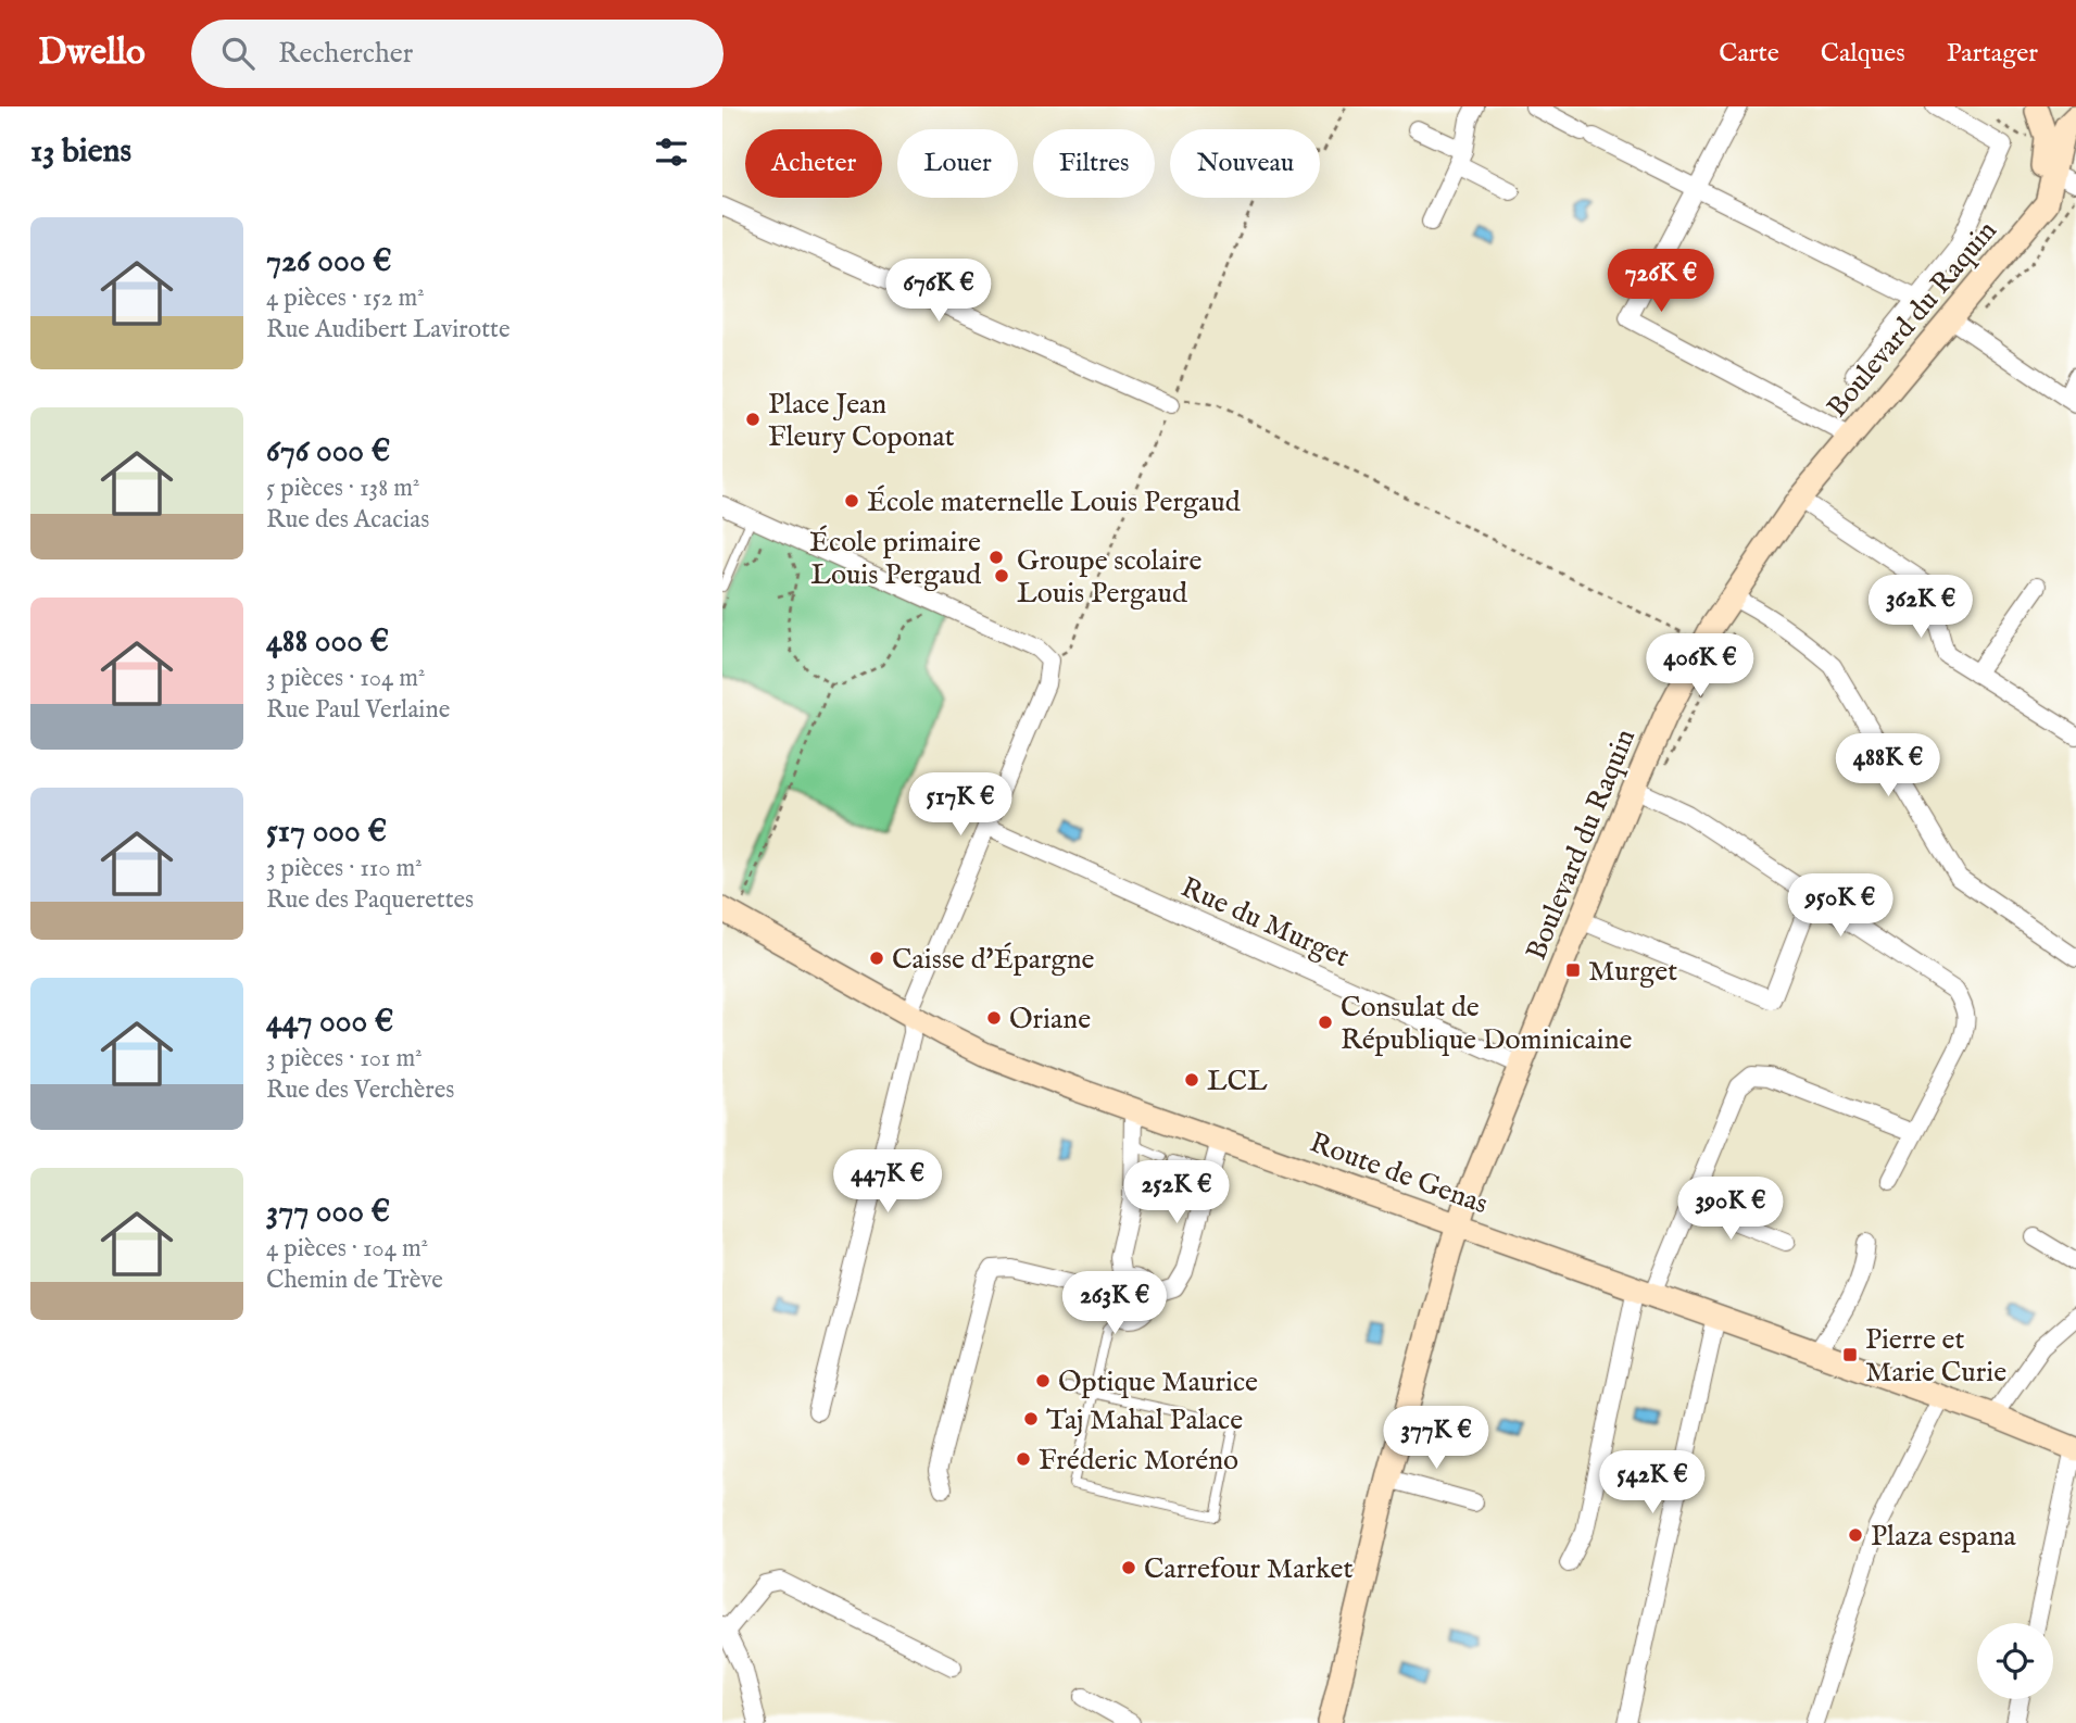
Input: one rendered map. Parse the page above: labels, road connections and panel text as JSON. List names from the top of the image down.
{
  "streets": {
    "street": ["Boulevard du Raquin", "Rue du Murget", "Route de Genas"]
  },
  "crossings": [
    ["Boulevard du Raquin", "Rue du Murget"],
    ["Boulevard du Raquin", "Route de Genas"]
  ],
  "places": {
    "other": [
      "Place Jean Fleury Coponat",
      "École maternelle Louis Pergaud",
      "École primaire Louis Pergaud",
      "Groupe scolaire Louis Pergaud",
      "Caisse d'Épargne",
      "Oriane",
      "Consulat de République Dominicaine",
      "LCL",
      "Optique Maurice",
      "Taj Mahal Palace",
      "Fréderic Moréno",
      "Plaza espana",
      "Carrefour Market"
    ],
    "transit": ["Murget", "Pierre et Marie Curie"]
  },
  "page": {
    "header": "Dwello",
    "search": "Rechercher",
    "nav": ["Carte", "Calques", "Partager"],
    "heading": "13 biens",
    "chip": [
      "Acheter",
      "Louer",
      "Filtres",
      "Nouveau"
    ],
    "list": [
      {
        "name": "726 000 €",
        "note": "4 pièces · 152 m² · Rue Audibert Lavirotte"
      },
      {
        "name": "676 000 €",
        "note": "5 pièces · 138 m² · Rue des Acacias"
      },
      {
        "name": "488 000 €",
        "note": "3 pièces · 104 m² · Rue Paul Verlaine"
      },
      {
        "name": "517 000 €",
        "note": "3 pièces · 110 m² · Rue des Paquerettes"
      },
      {
        "name": "447 000 €",
        "note": "3 pièces · 101 m² · Rue des Verchères"
      },
      {
        "name": "377 000 €",
        "note": "4 pièces · 104 m² · Chemin de Trève"
      }
    ],
    "price": [
      "726K €",
      "676K €",
      "362K €",
      "406K €",
      "488K €",
      "517K €",
      "950K €",
      "447K €",
      "252K €",
      "390K €",
      "263K €",
      "377K €",
      "542K €"
    ]
  }
}
